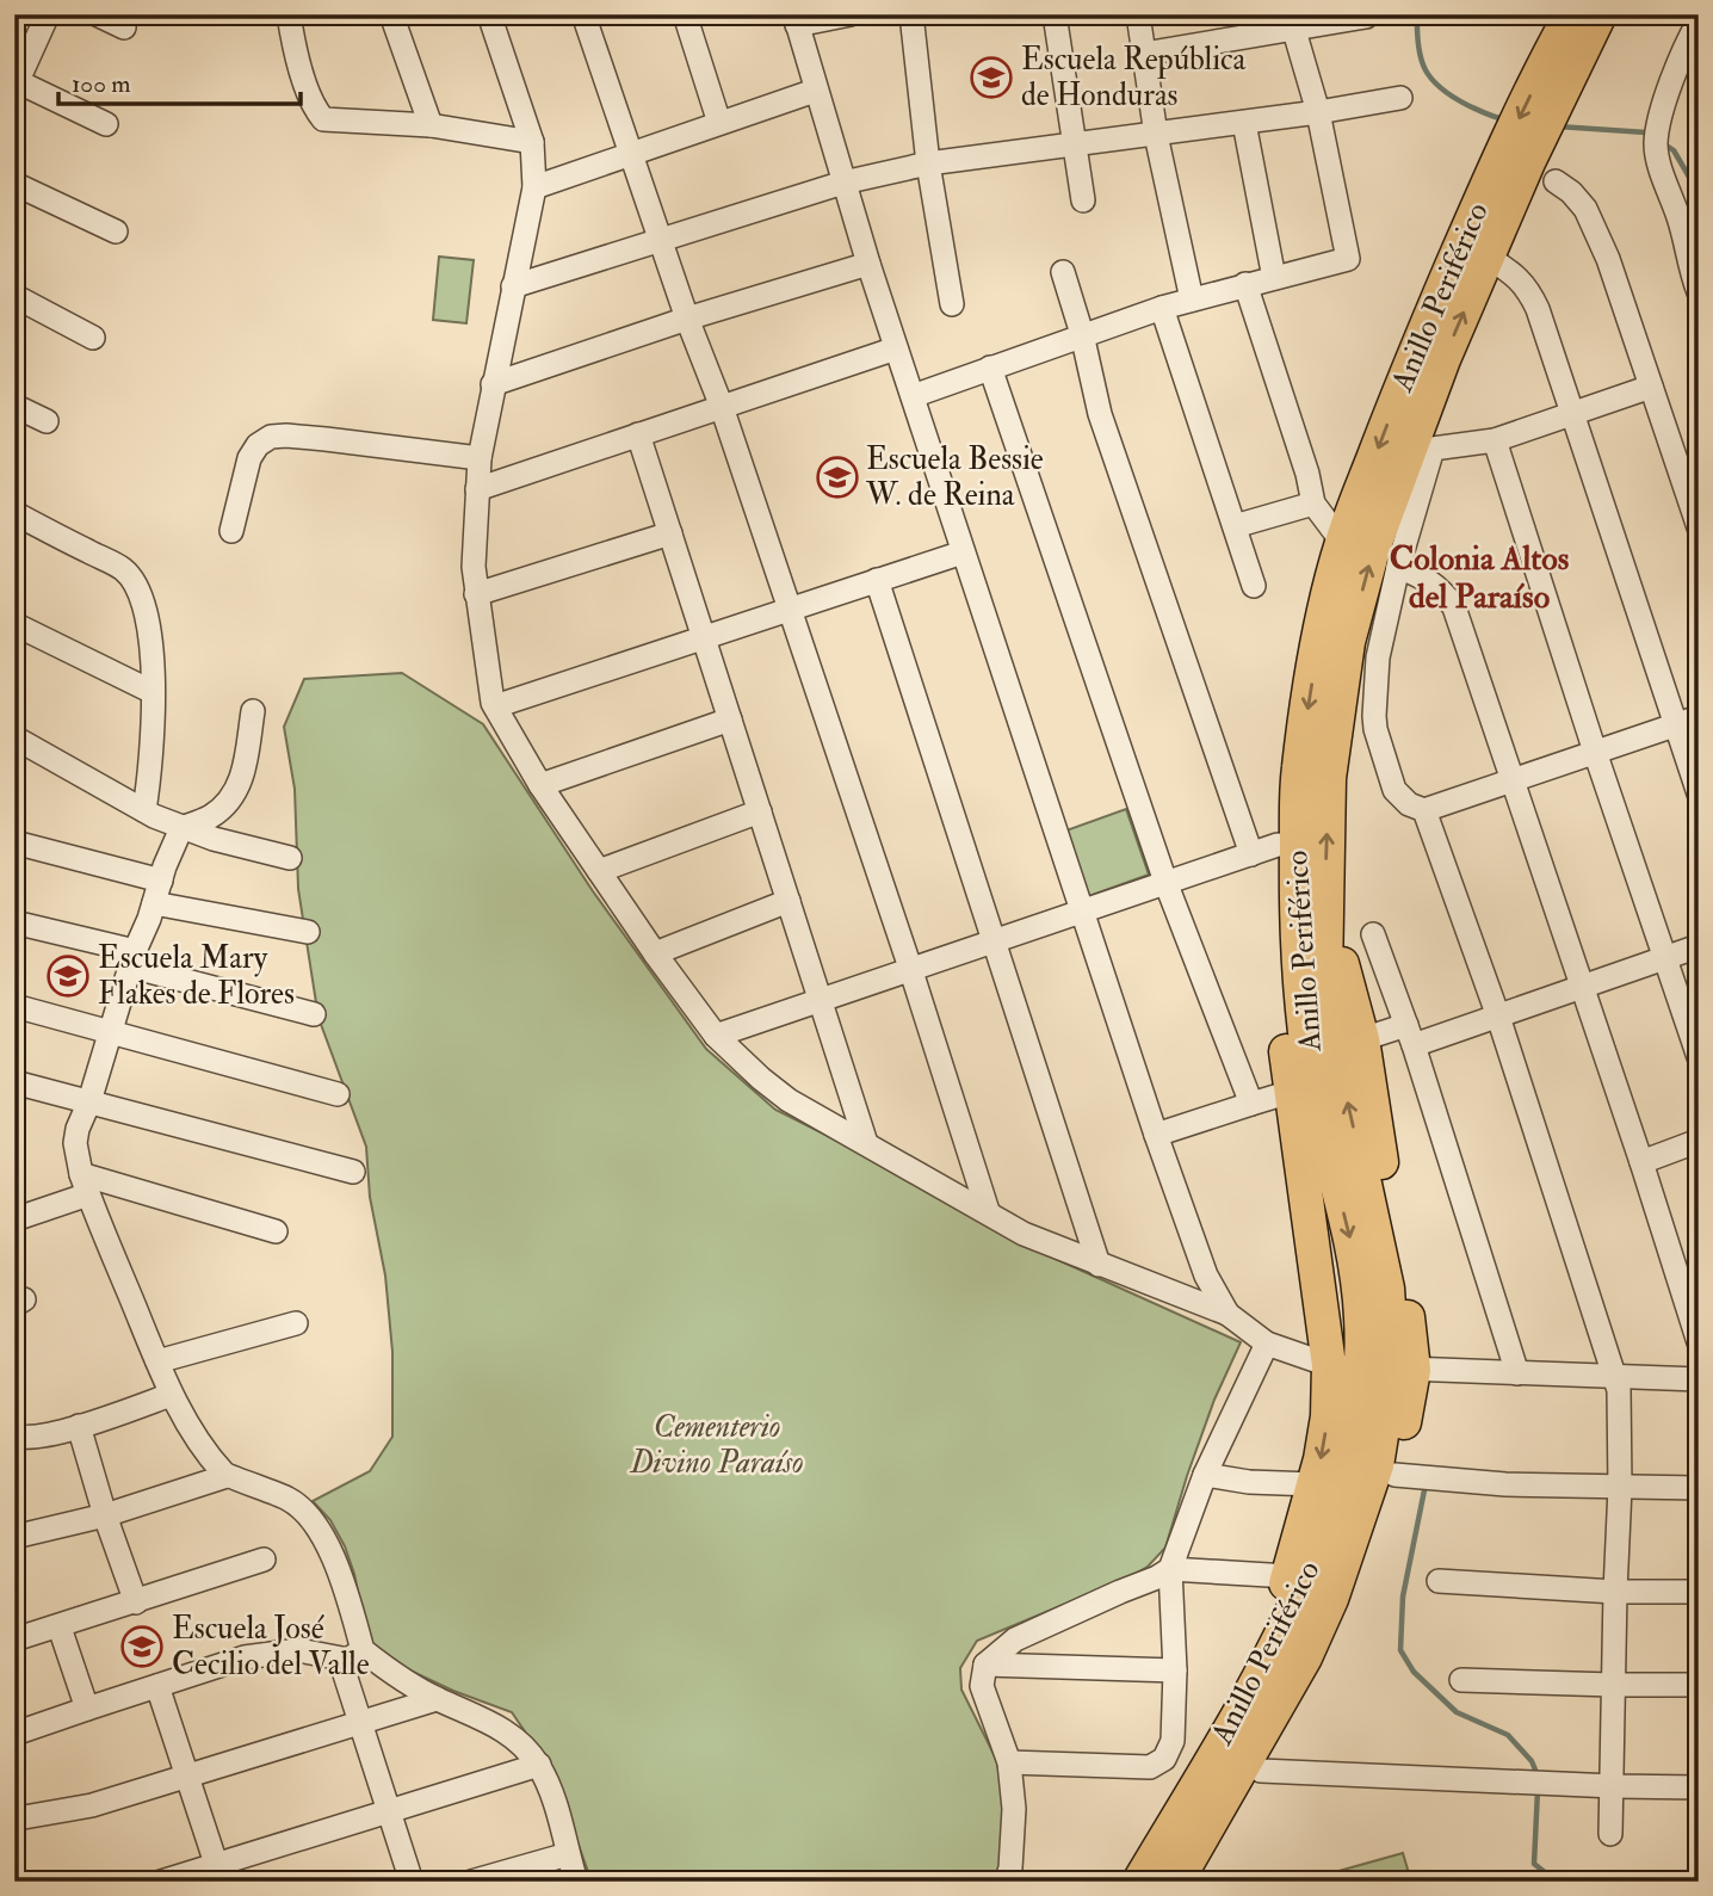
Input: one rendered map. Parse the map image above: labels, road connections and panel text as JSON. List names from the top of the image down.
{
  "streets": {
    "highway": ["Anillo Periférico"]
  },
  "districts": ["Colonia Altos del Paraíso"],
  "parks": ["Cementerio Divino Paraíso"],
  "places": {
    "school or university": [
      "Escuela República de Honduras",
      "Escuela Bessie W. de Reina",
      "Escuela Mary Flakes de Flores",
      "Escuela José Cecilio del Valle"
    ]
  },
  "scale_bar": "100 m"
}
